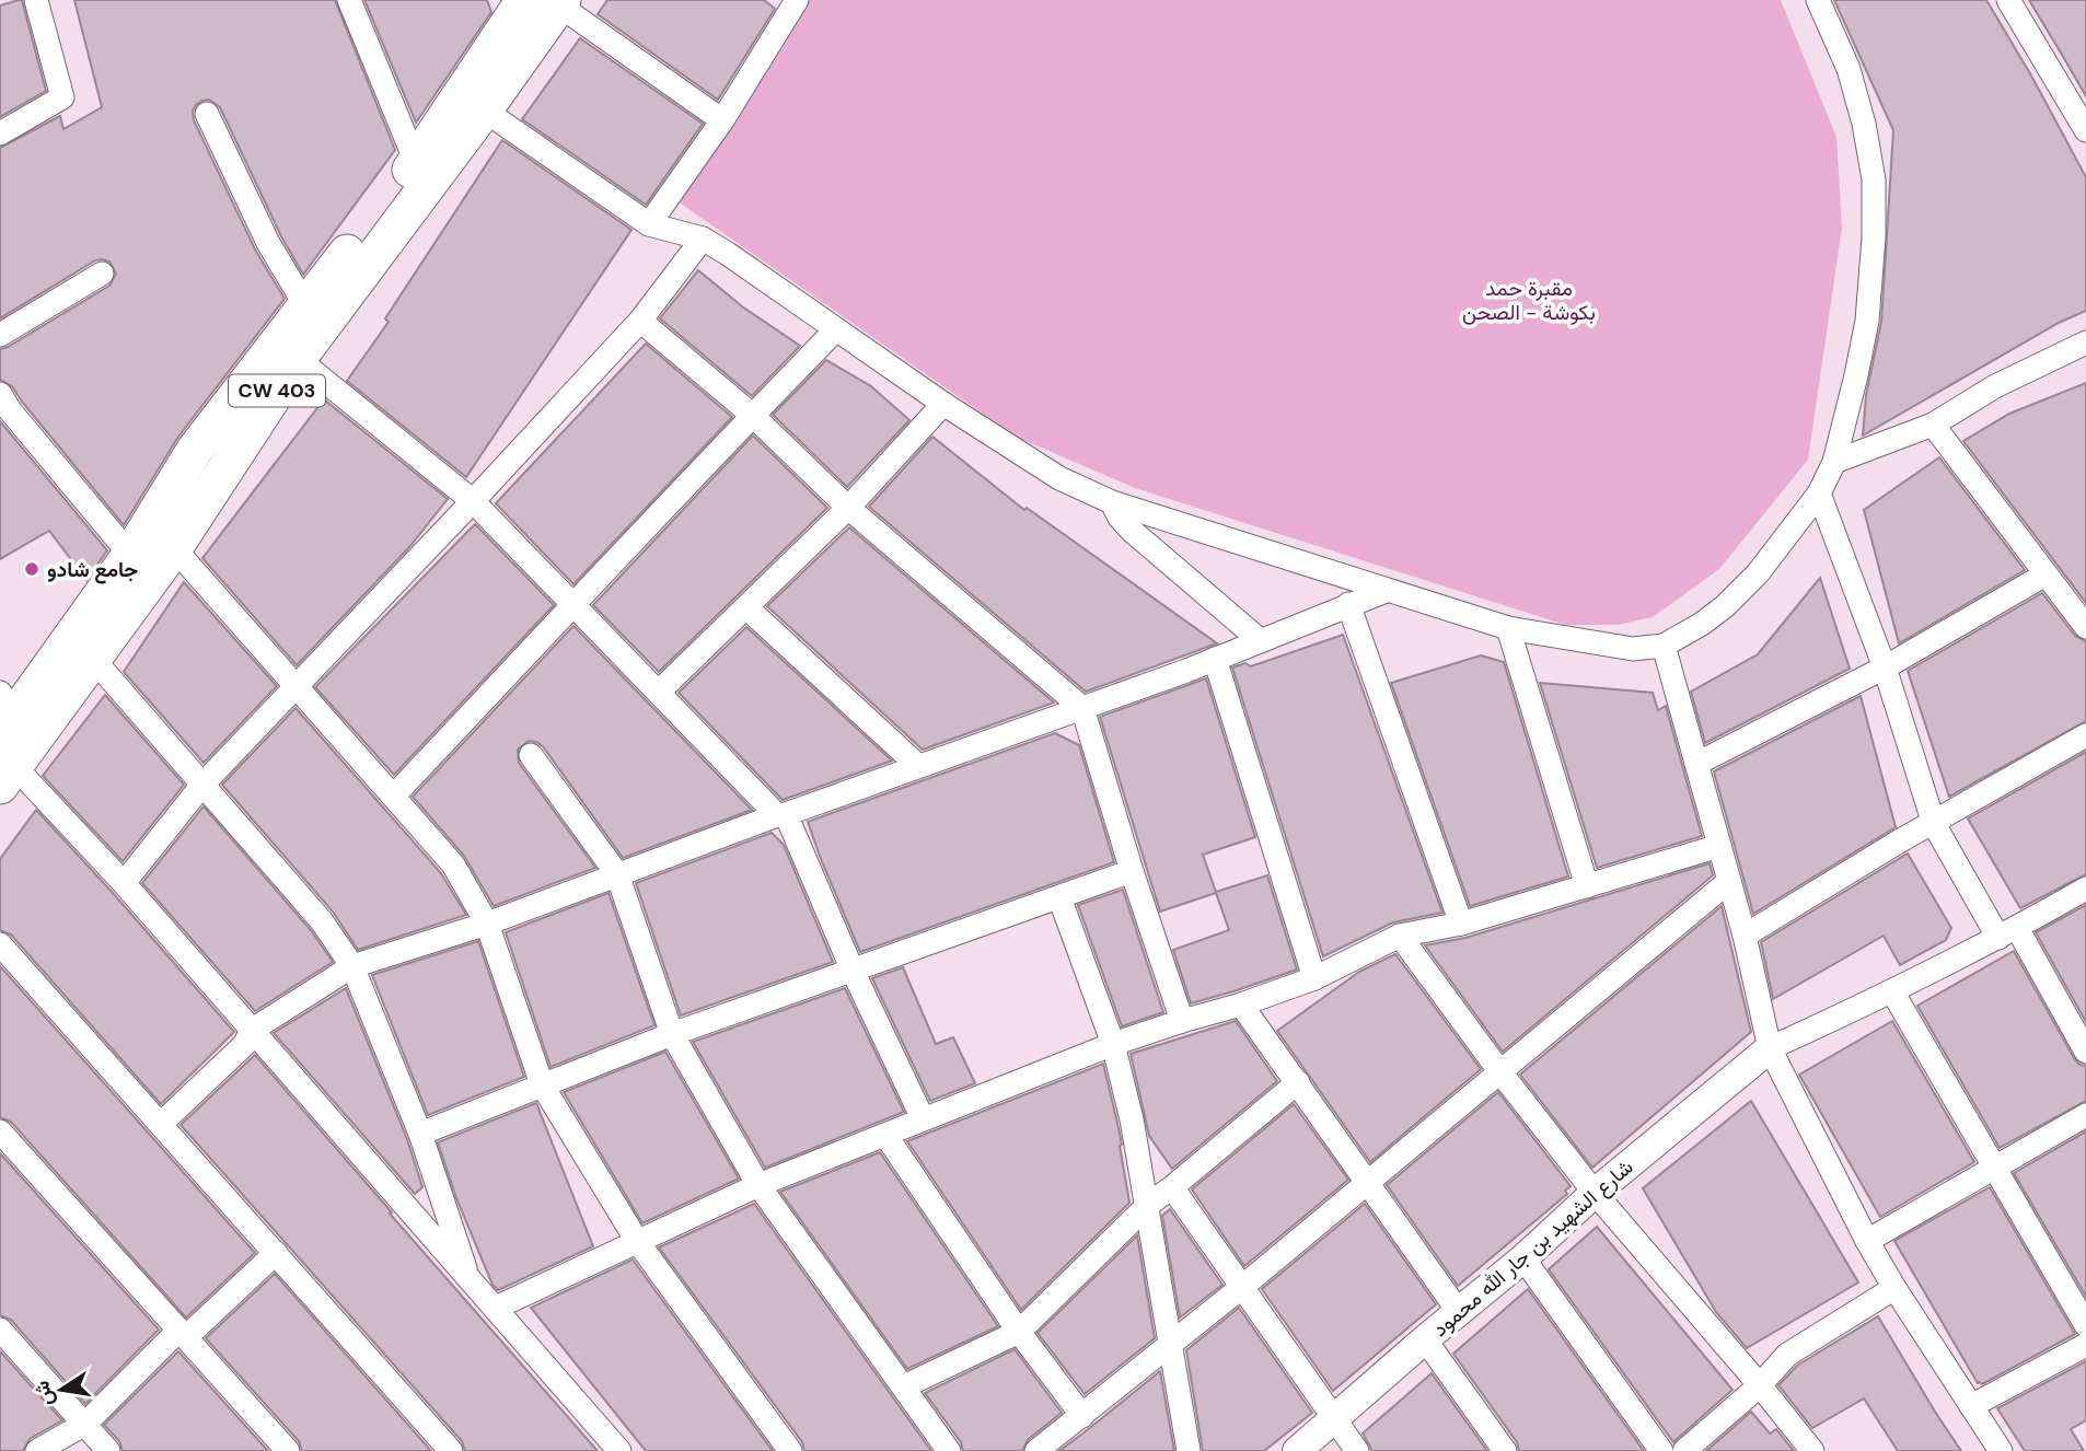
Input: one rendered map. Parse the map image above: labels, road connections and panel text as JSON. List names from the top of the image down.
{
  "streets": {
    "main road": ["CW 403"],
    "street": ["شارع الشهيد بن جار الله محمود"]
  },
  "parks": ["مقبرة حمد بكوشة - الصحن"],
  "places": ["جامع شادو"],
  "north": "left"
}
